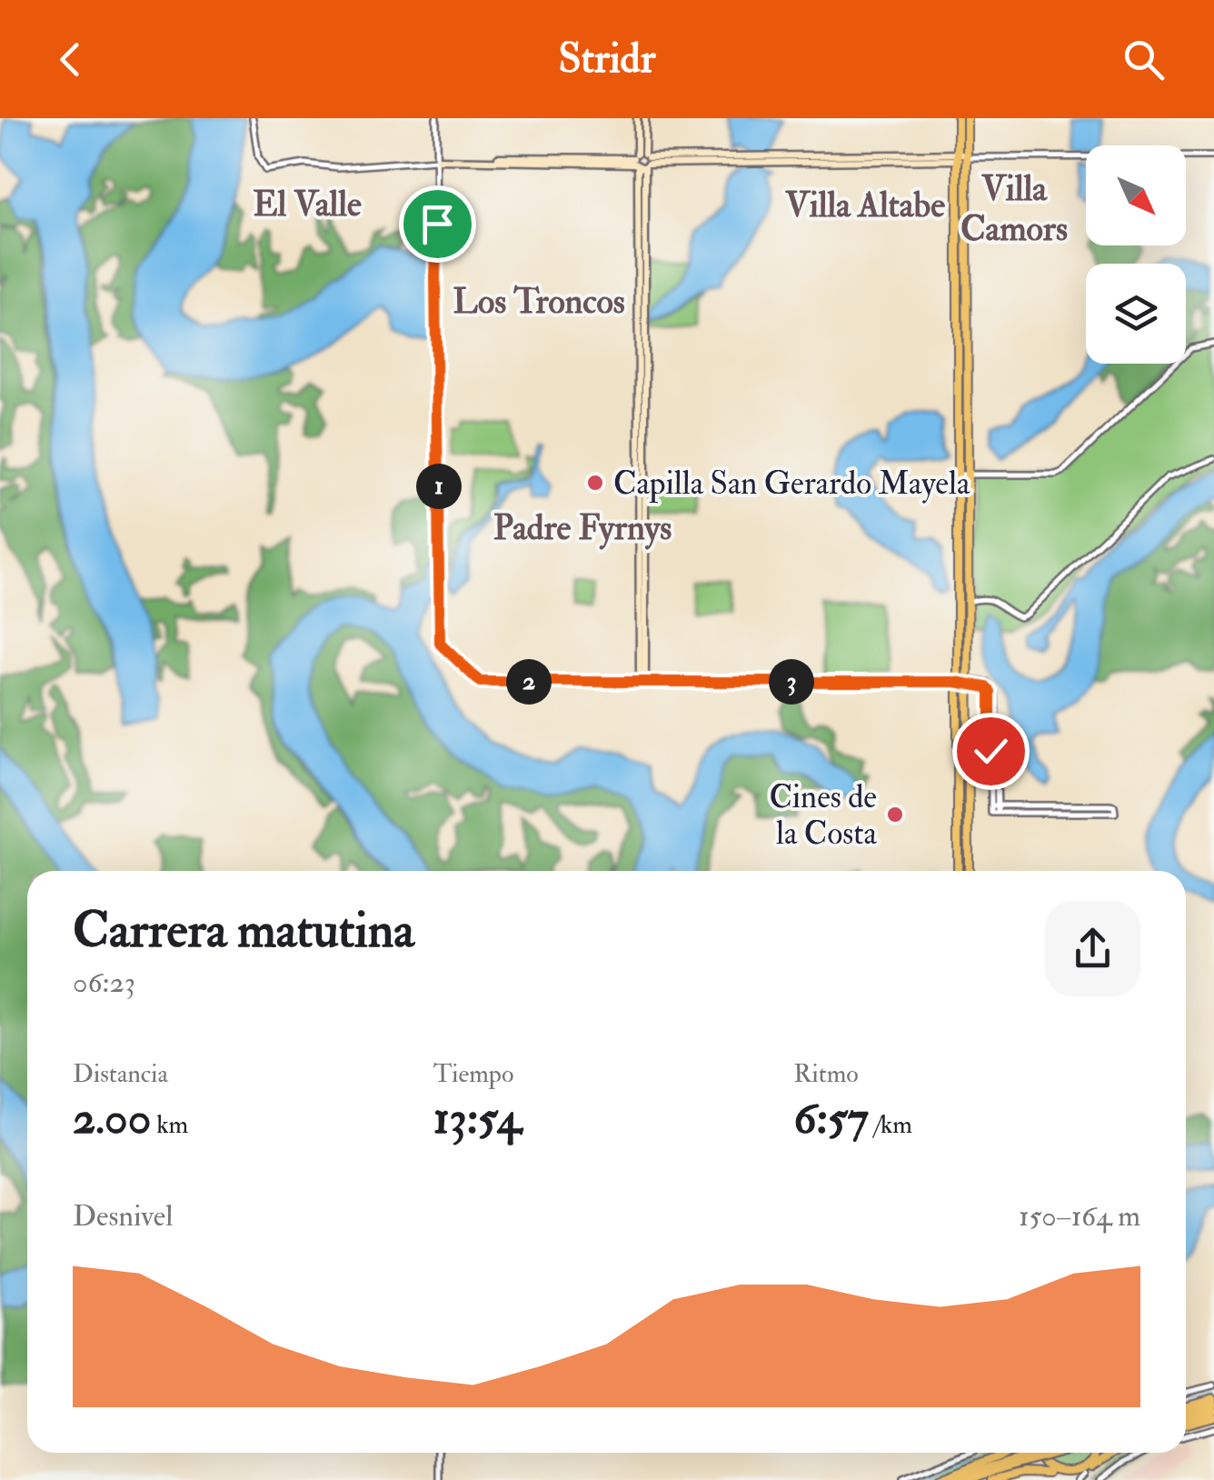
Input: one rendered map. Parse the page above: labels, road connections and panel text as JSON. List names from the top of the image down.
{
  "districts": [
    "Villa Camors",
    "El Valle",
    "Villa Altabe",
    "Los Troncos",
    "Padre Fyrnys"
  ],
  "places": ["Capilla San Gerardo Mayela", "Cines de la Costa"],
  "north": "bottom right",
  "page": {
    "header": "Stridr",
    "pins": ["1", "2", "3"],
    "heading": ["Carrera matutina", "06:23"],
    "stats": [
      ["Distancia", "2.00 km"],
      ["Tiempo", "13:54"],
      ["Ritmo", "6:57 /km"]
    ],
    "chart": ["Desnivel", "150–164 m"]
  }
}
